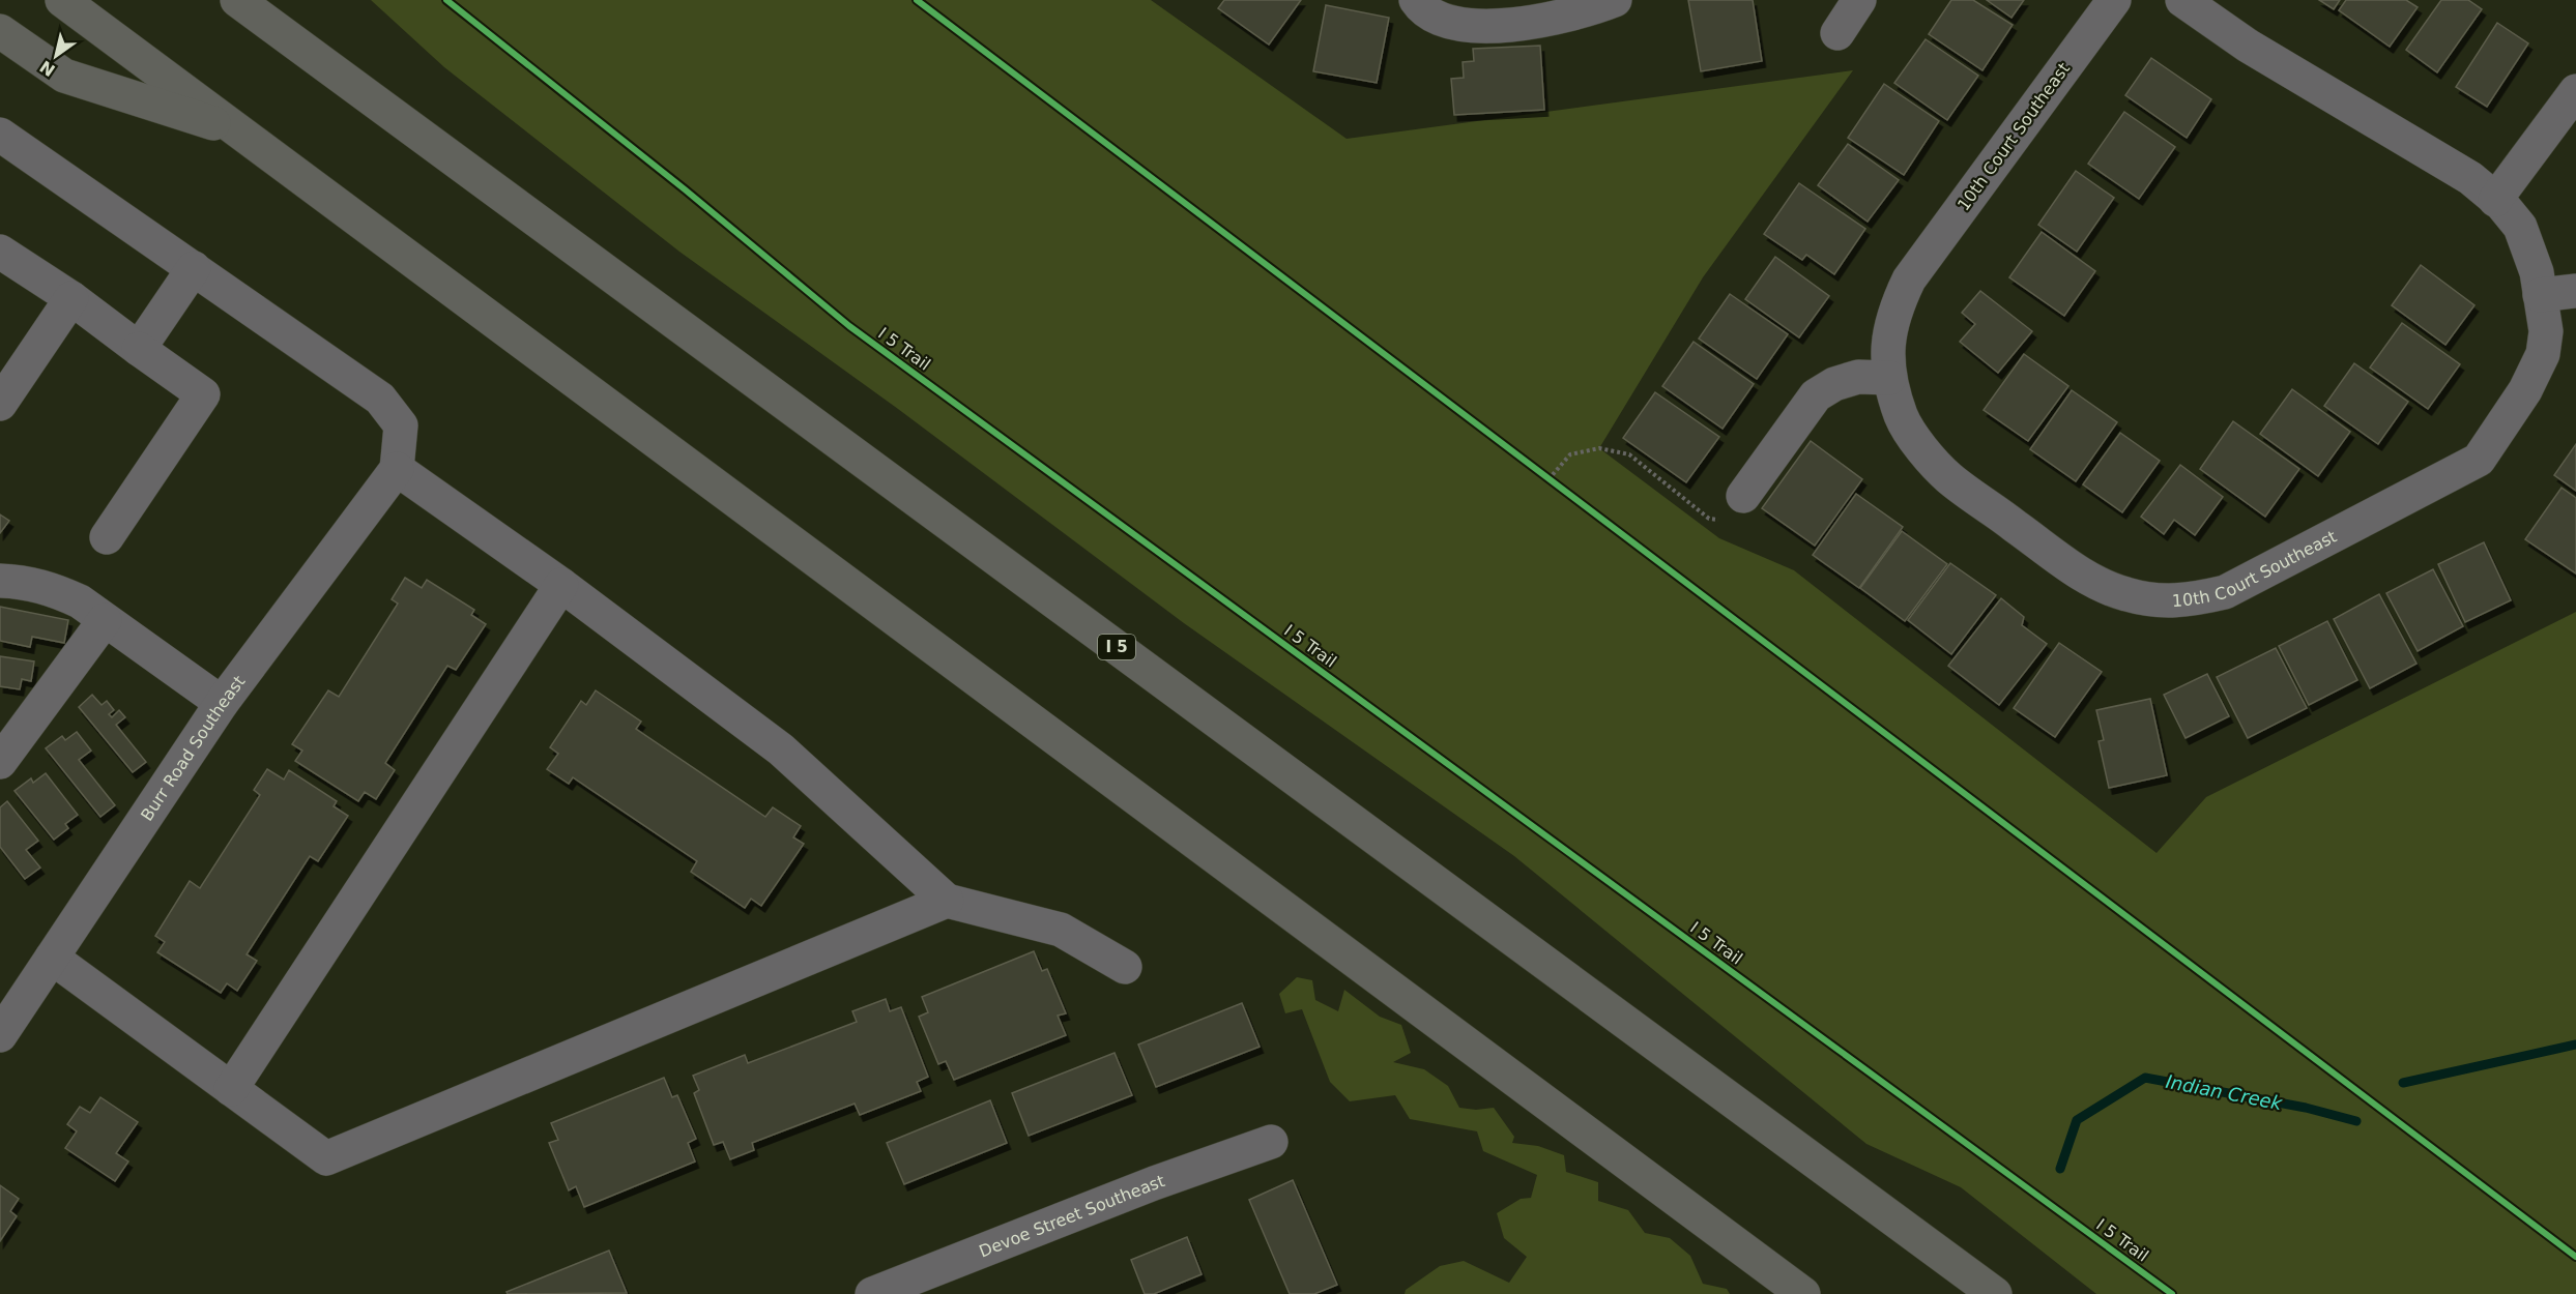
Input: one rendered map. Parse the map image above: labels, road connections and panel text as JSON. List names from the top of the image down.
{
  "streets": {
    "highway": ["I 5"],
    "street": ["10th Court Southeast", "Burr Road Southeast", "Devoe Street Southeast"],
    "cycle path": ["I 5 Trail"]
  },
  "water": ["Indian Creek"],
  "north": "bottom left"
}
